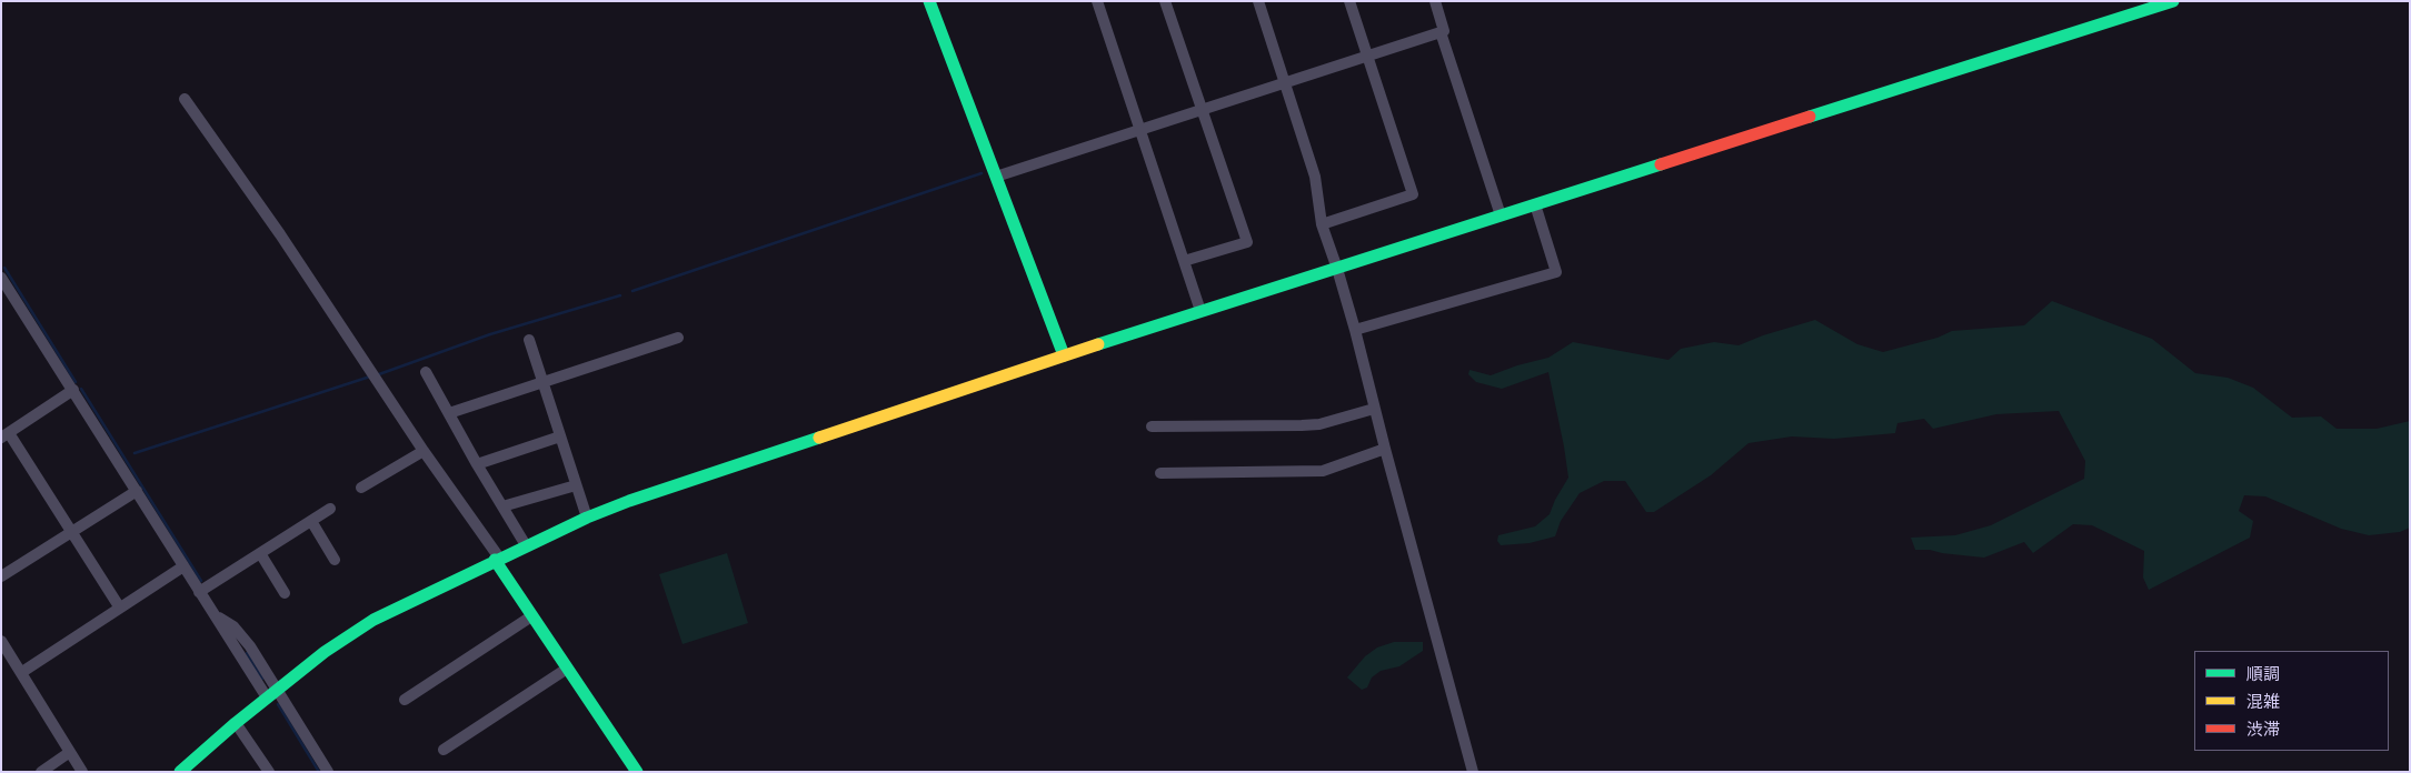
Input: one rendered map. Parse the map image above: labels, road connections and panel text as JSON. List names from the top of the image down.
{
  "legend": ["順調", "混雑", "渋滞"]
}
